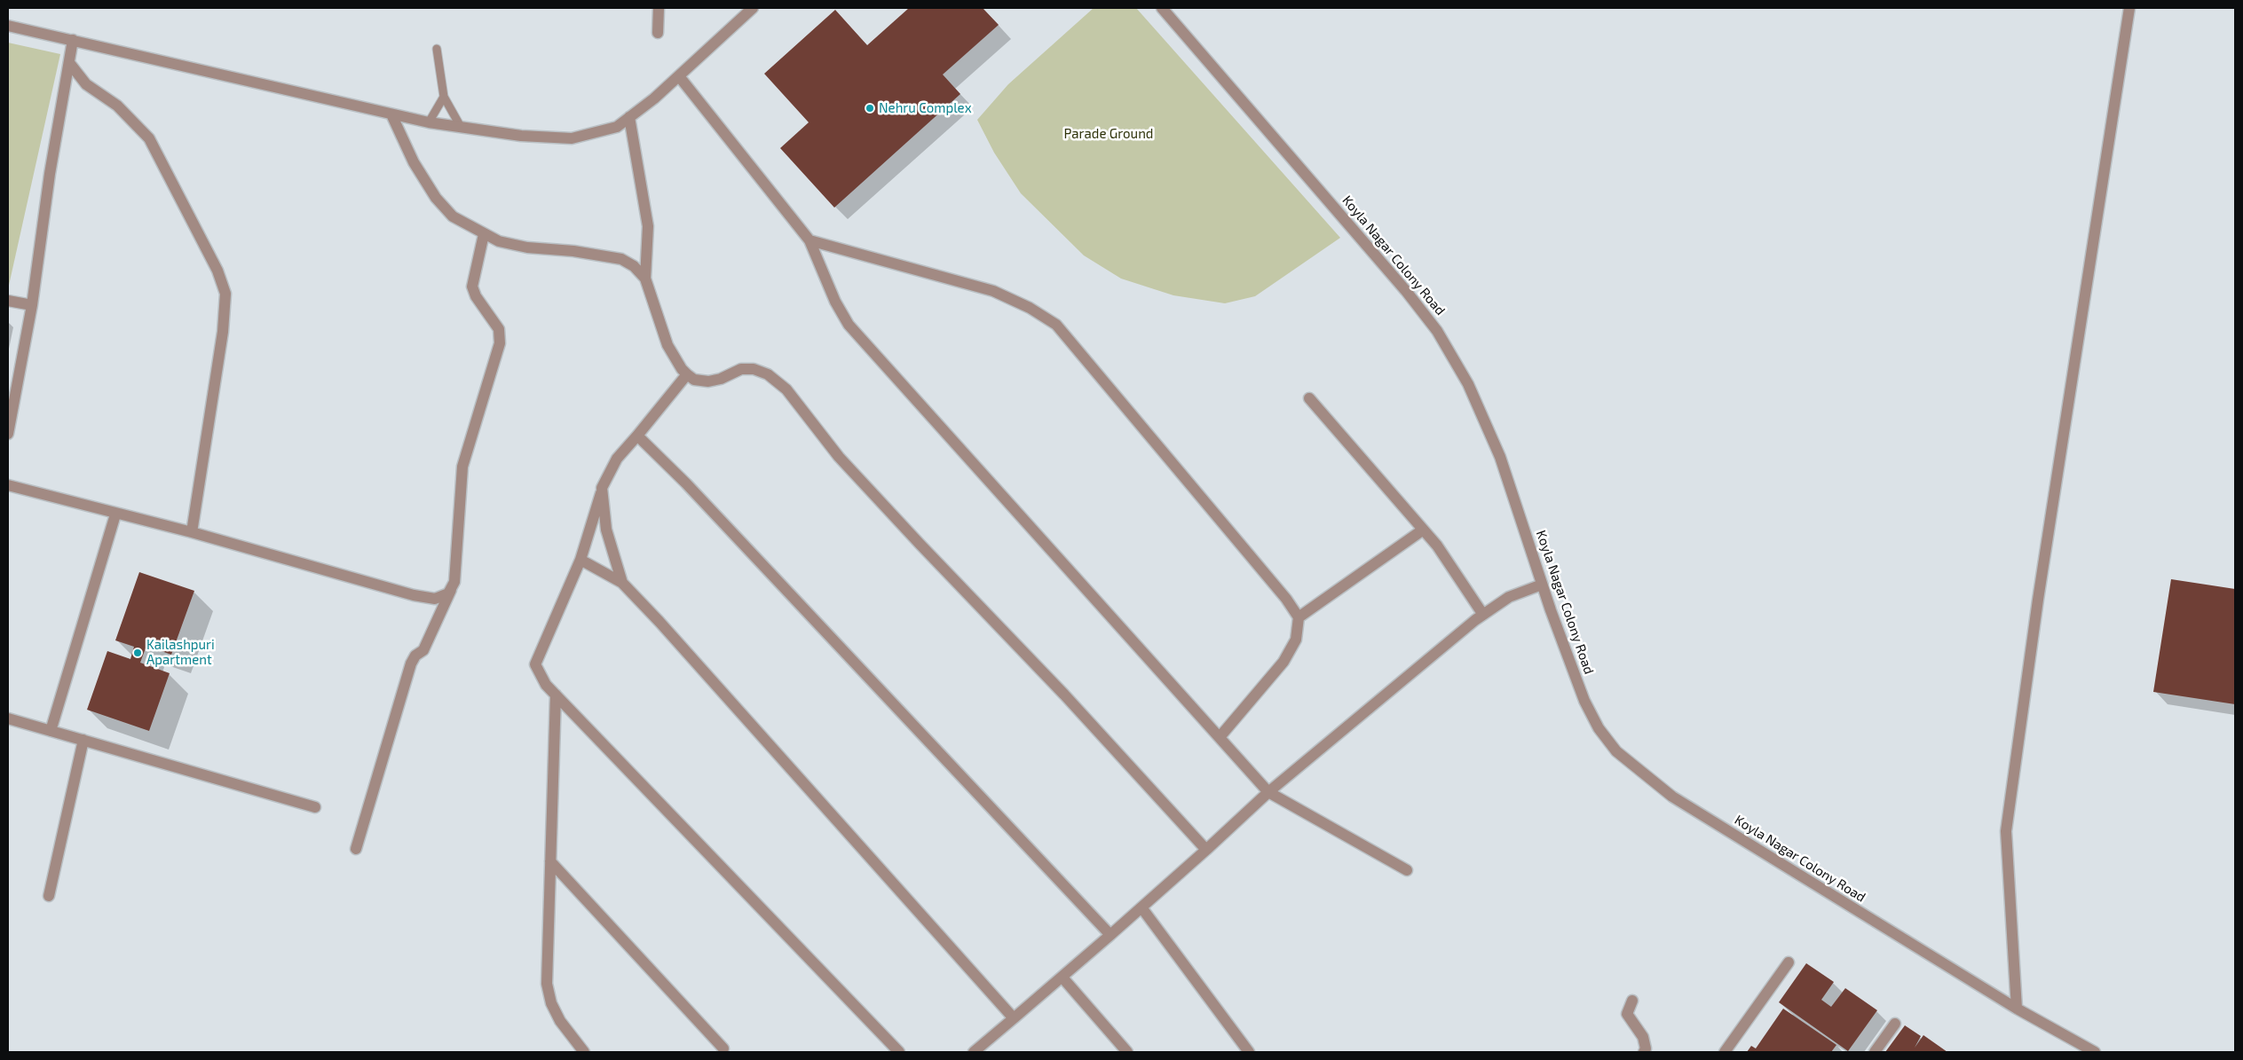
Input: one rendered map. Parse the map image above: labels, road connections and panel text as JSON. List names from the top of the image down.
{
  "streets": {
    "street": ["Koyla Nagar Colony Road"]
  },
  "parks": ["Parade Ground"],
  "places": ["Nehru Complex", "Kailashpuri Apartment"]
}
